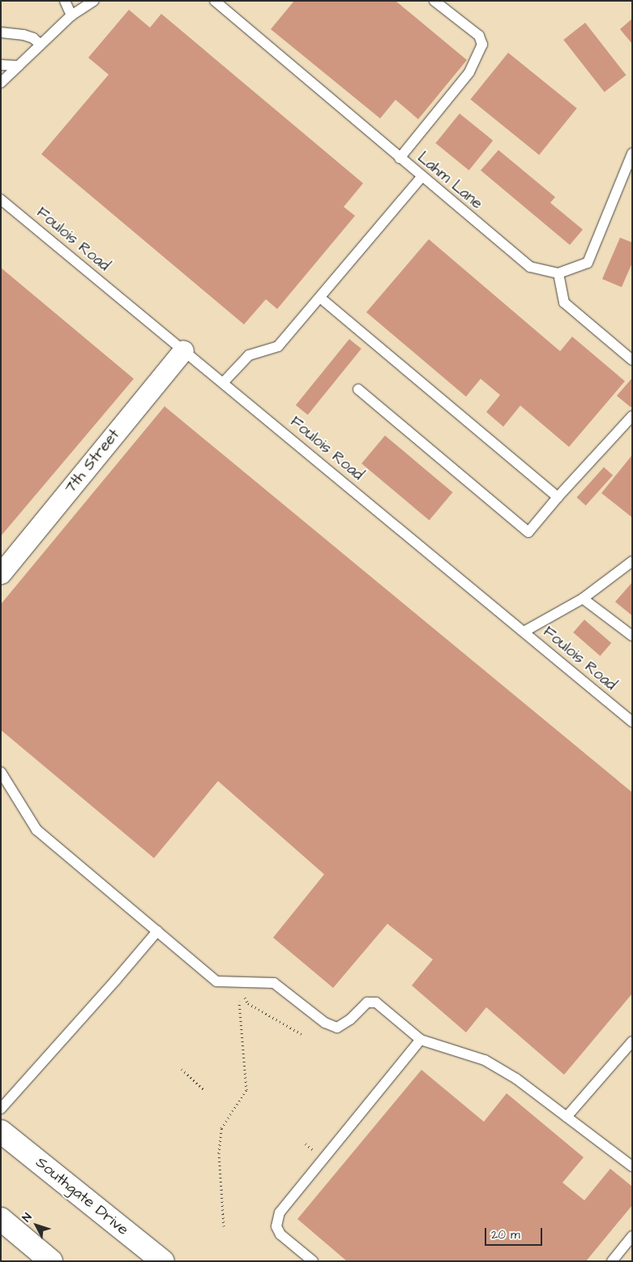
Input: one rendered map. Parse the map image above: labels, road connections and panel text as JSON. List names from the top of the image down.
{
  "streets": {
    "main road": ["Southgate Drive"],
    "street": ["7th Street"],
    "lane": ["Lahm Lane", "Foulois Road"]
  },
  "crossings": [
    ["Foulois Road", "7th Street"]
  ],
  "scale_bar": "20 m",
  "north": "top left"
}
